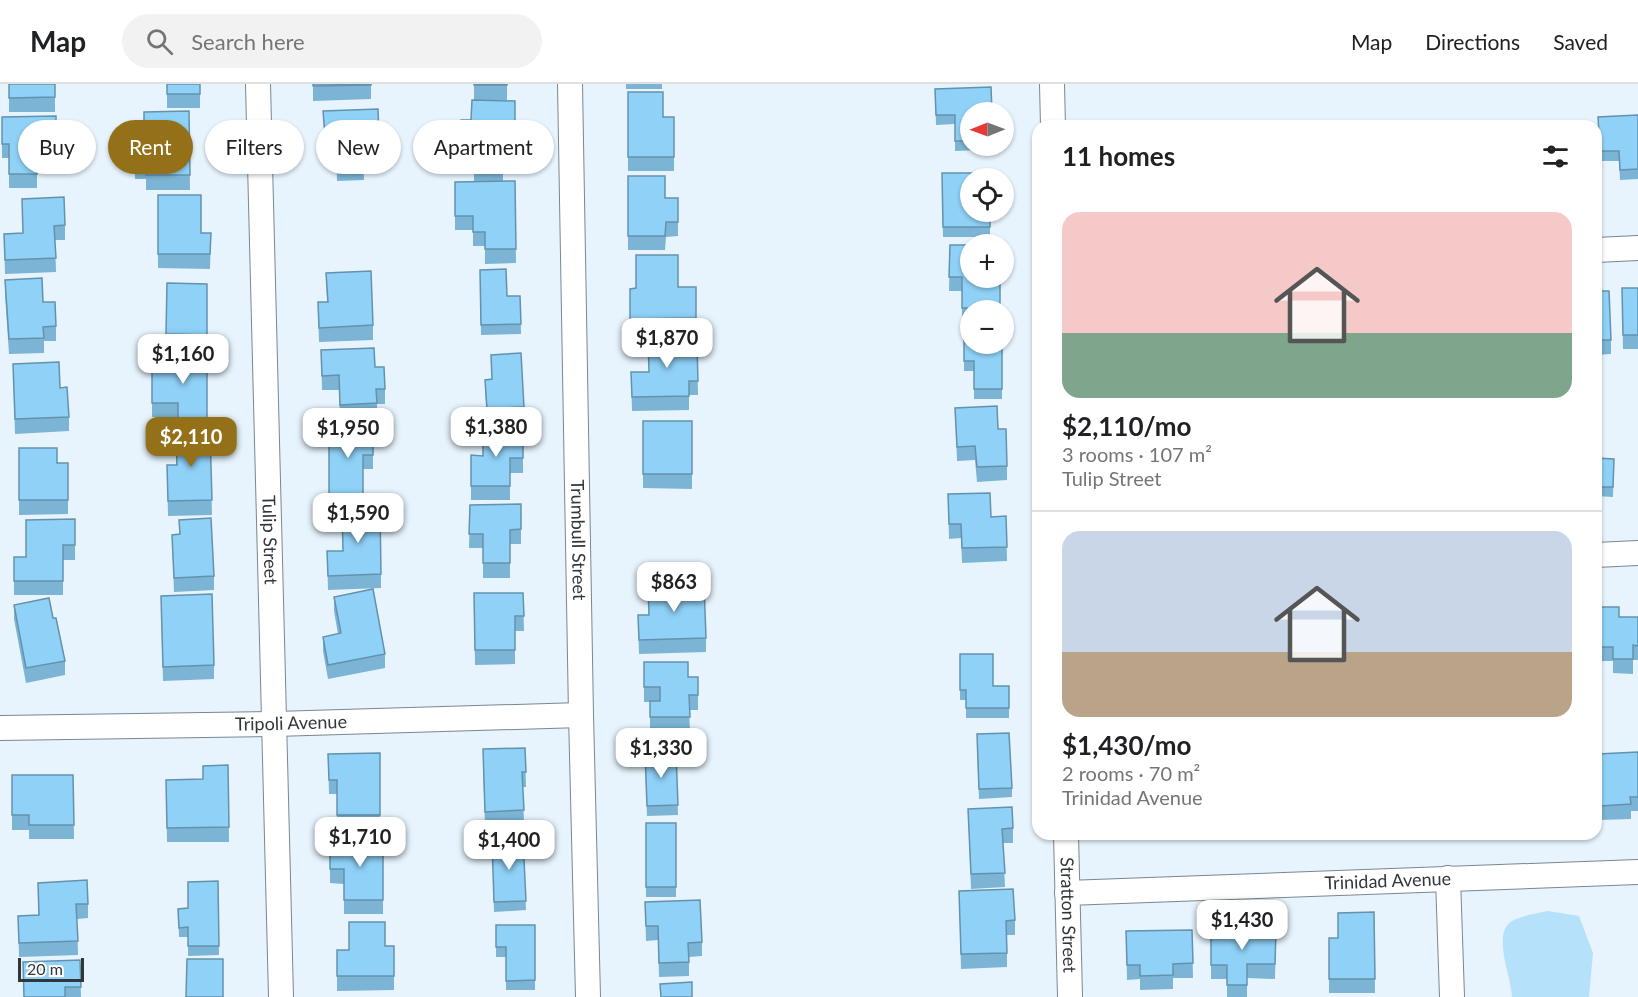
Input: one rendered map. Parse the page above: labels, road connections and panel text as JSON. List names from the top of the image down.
{
  "streets": {
    "street": [
      "Tulip Street",
      "Trumbull Street",
      "Tripoli Avenue",
      "Trinidad Avenue",
      "Stratton Street"
    ]
  },
  "crossings": [
    ["Tulip Street", "Tripoli Avenue"],
    ["Trumbull Street", "Tripoli Avenue"],
    ["Trinidad Avenue", "Stratton Street"]
  ],
  "scale_bar": "20 m",
  "north": "left",
  "page": {
    "header": "Map",
    "search": "Search here",
    "nav": ["Map", "Directions", "Saved"],
    "map_buttons": ["+", "−"],
    "chip": [
      "Buy",
      "Rent",
      "Filters",
      "New",
      "Apartment"
    ],
    "heading": "11 homes",
    "list": [
      {
        "name": "$2,110/mo",
        "note": "3 rooms · 107 m² · Tulip Street"
      },
      {
        "name": "$1,430/mo",
        "note": "2 rooms · 70 m² · Trinidad Avenue"
      }
    ],
    "price": [
      "$1,870",
      "$1,160",
      "$1,380",
      "$1,950",
      "$2,110",
      "$1,590",
      "$863",
      "$1,330",
      "$1,710",
      "$1,400",
      "$1,430"
    ],
    "scale": "20 m"
  }
}
